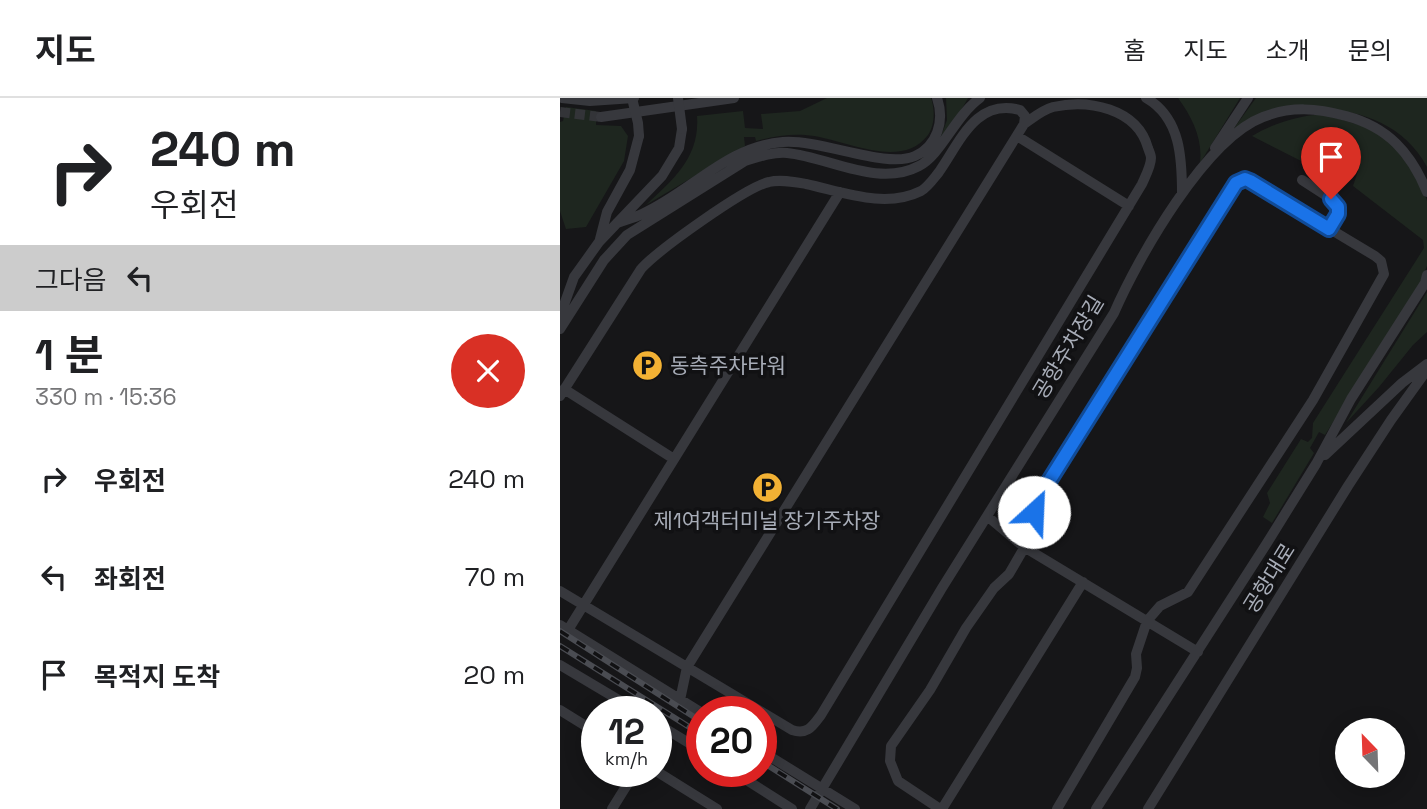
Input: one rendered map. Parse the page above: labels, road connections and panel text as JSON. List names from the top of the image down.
{
  "streets": {
    "street": ["공항주차장길", "공항대로"]
  },
  "places": {
    "parking": ["동측주차타워", "제1여객터미널 장기주차장"]
  },
  "north": "top left",
  "page": {
    "header": "지도",
    "nav": [
      "홈",
      "지도",
      "소개",
      "문의"
    ],
    "turn": ["240 m", "우회전"],
    "then": "그다음",
    "heading": ["1 분", "330 m · 15:36"],
    "list": [
      {
        "name": "우회전",
        "value": "240 m"
      },
      {
        "name": "좌회전",
        "value": "70 m"
      },
      {
        "name": "목적지 도착",
        "value": "20 m"
      }
    ],
    "speed": "12 km/h",
    "limit": "20"
  }
}
